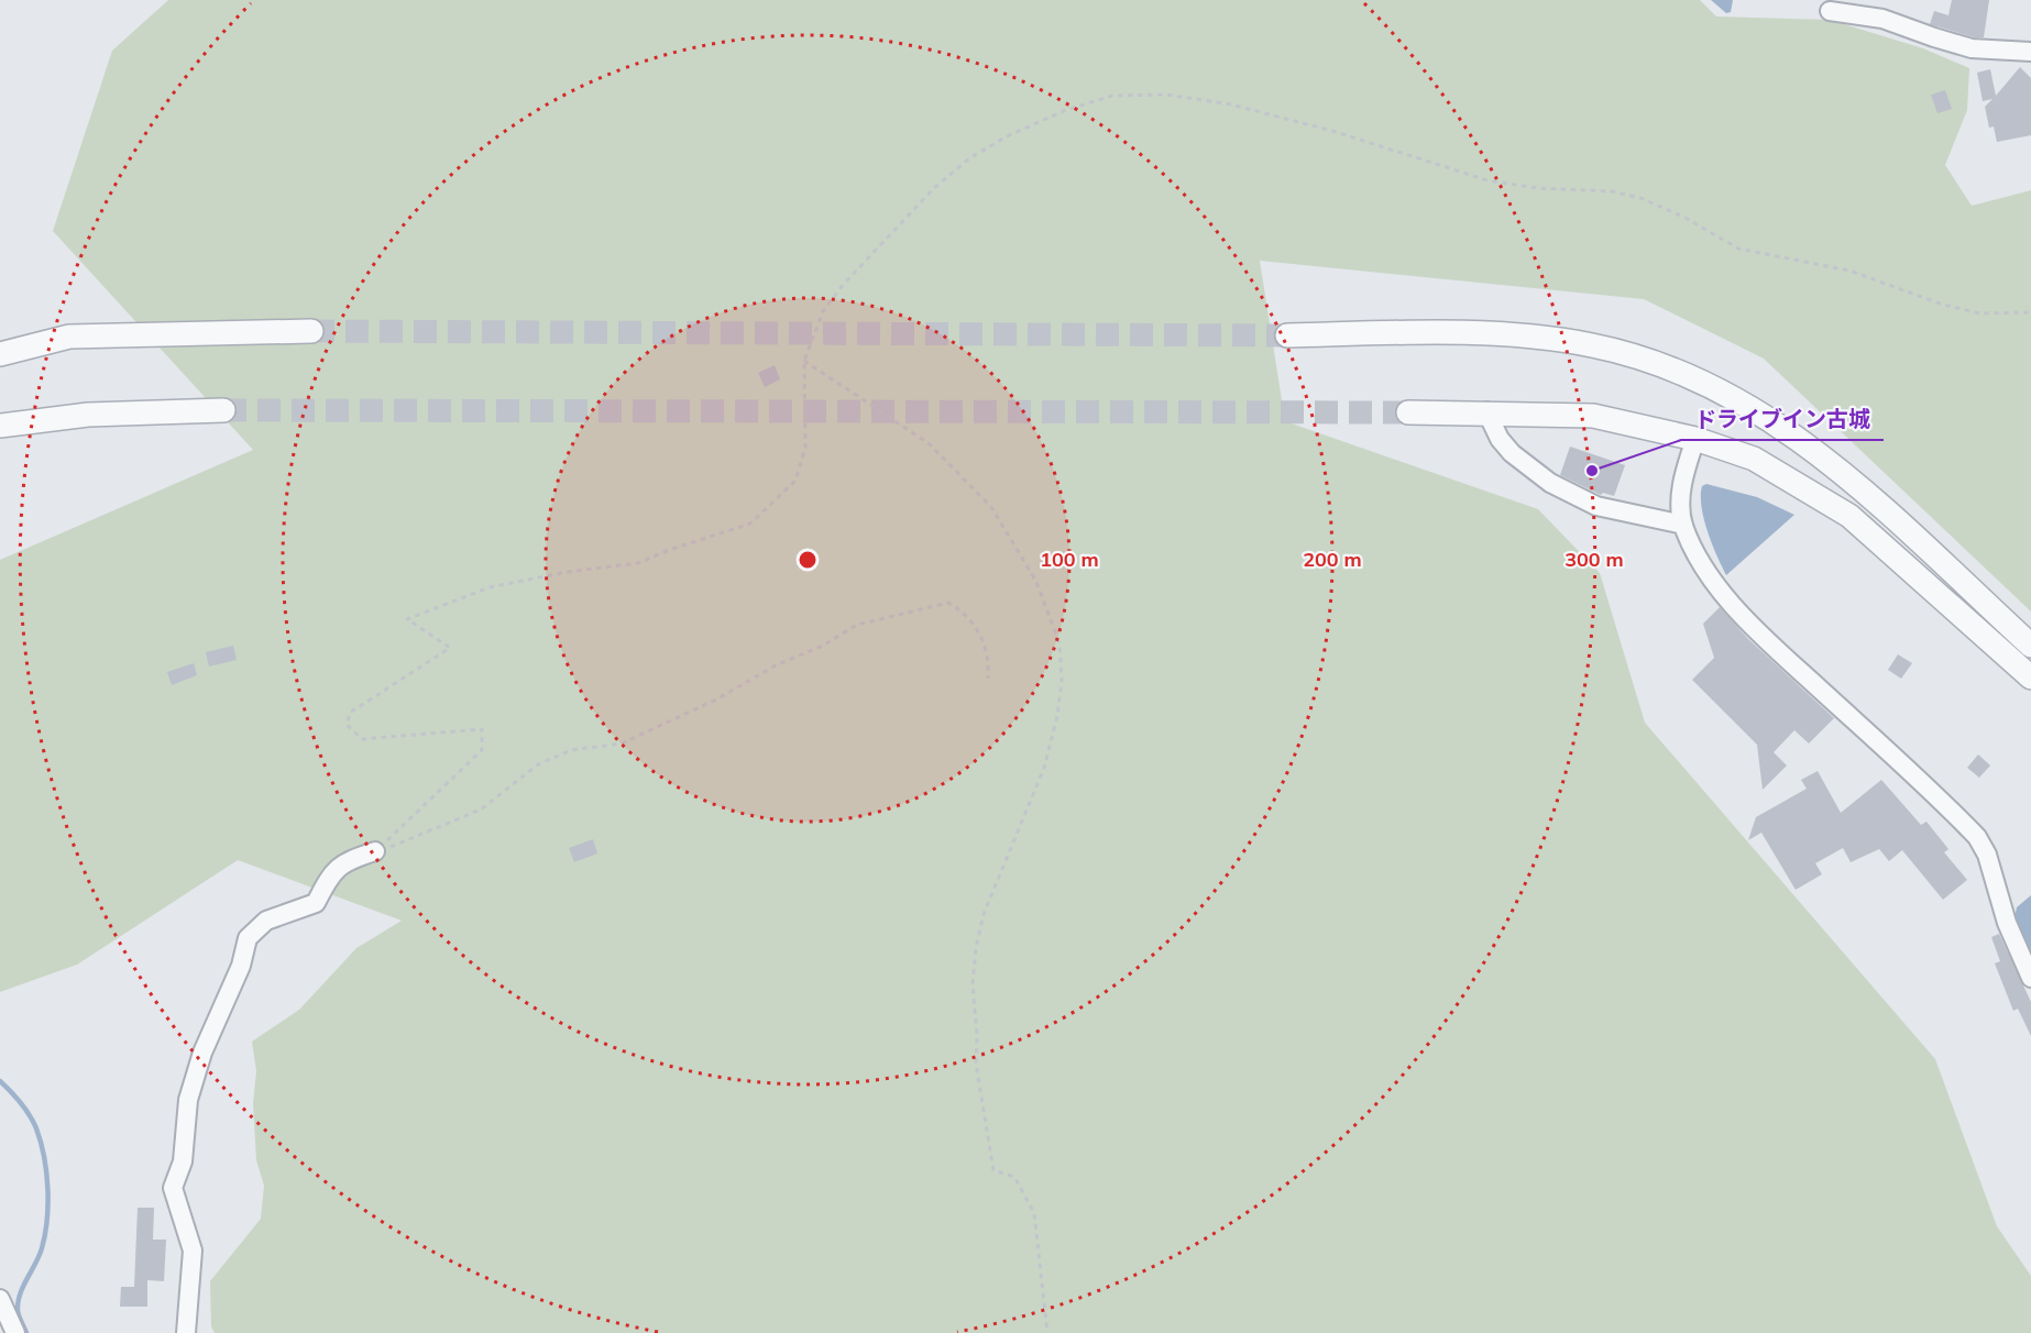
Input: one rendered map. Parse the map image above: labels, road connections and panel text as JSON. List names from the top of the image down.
{
  "places": ["ドライブイン古城"],
  "rings": ["100 m", "200 m", "300 m"]
}
